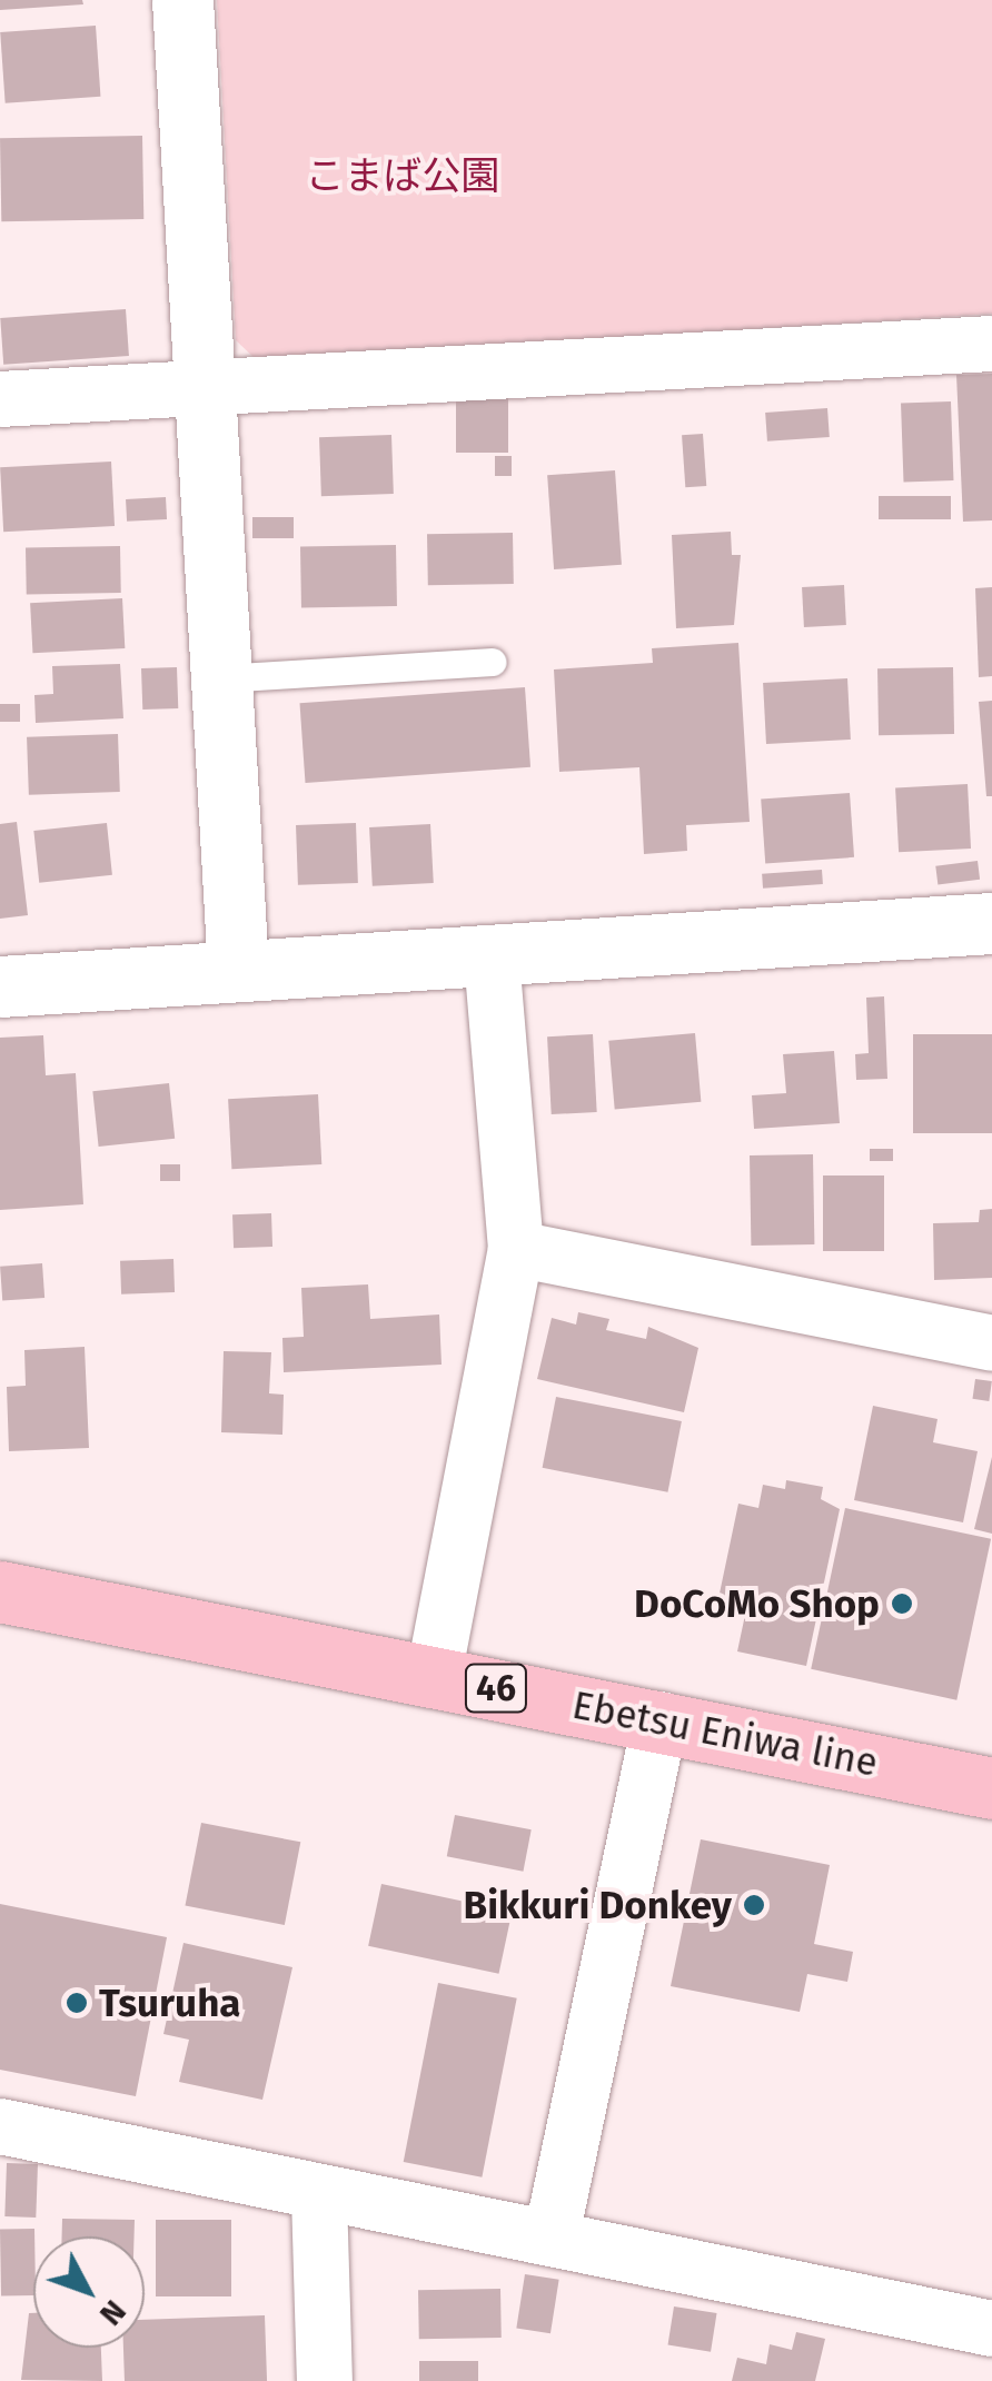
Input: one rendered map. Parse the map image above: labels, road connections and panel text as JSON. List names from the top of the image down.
{
  "streets": {
    "main road": ["46", "Ebetsu Eniwa line"]
  },
  "parks": ["こまば公園"],
  "places": ["DoCoMo Shop", "Bikkuri Donkey", "Tsuruha"],
  "north": "bottom right"
}
